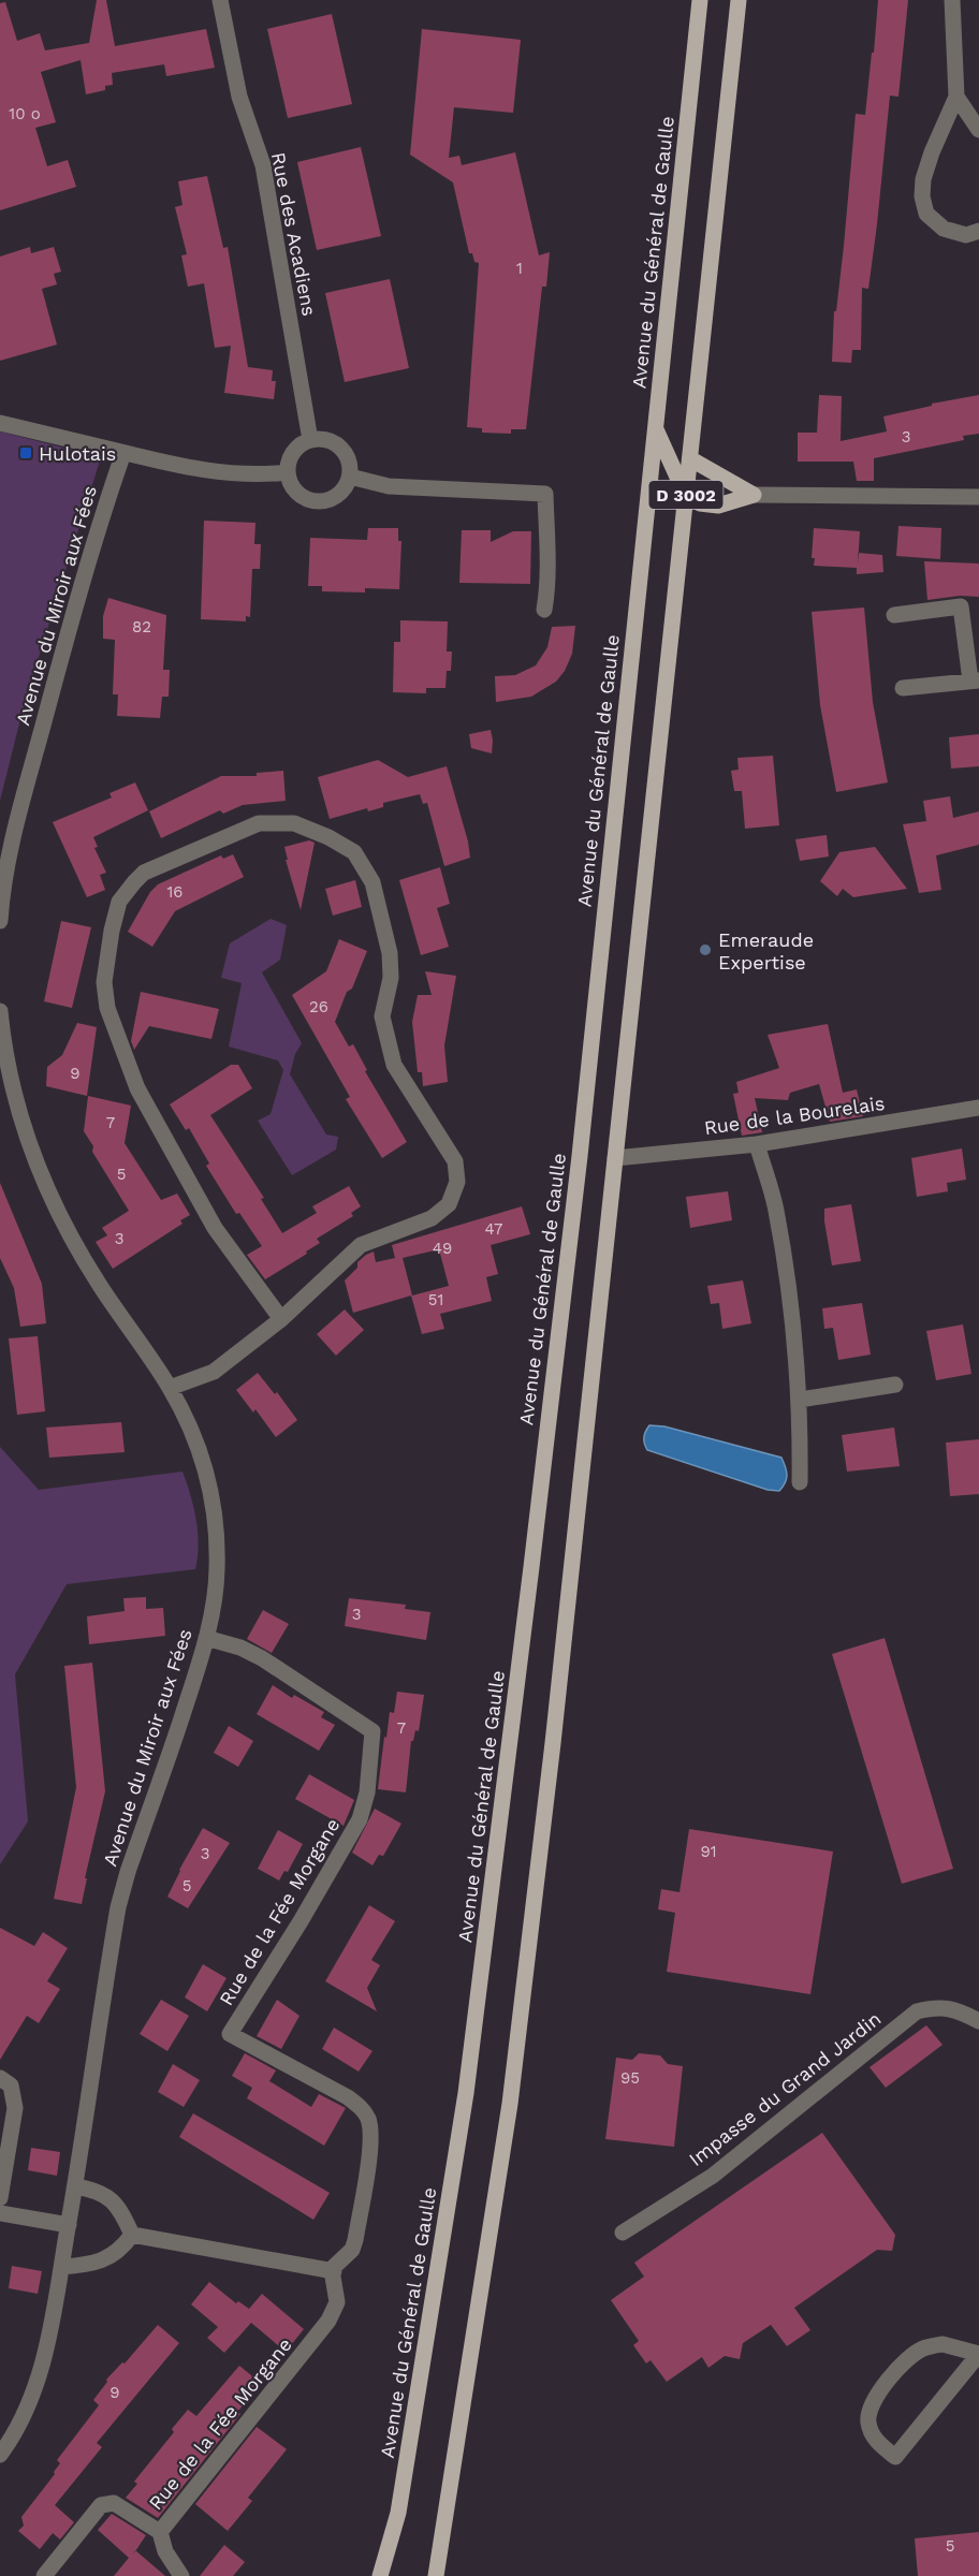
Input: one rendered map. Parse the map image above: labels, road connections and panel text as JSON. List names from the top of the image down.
{
  "streets": {
    "main road": ["Avenue du Général de Gaulle", "D 3002"],
    "street": [
      "Rue des Acadiens",
      "Avenue du Miroir aux Fées",
      "Rue de la Bourelais",
      "Rue de la Fée Morgane",
      "Impasse du Grand Jardin"
    ]
  },
  "crossings": [
    ["Avenue du Général de Gaulle", "D 3002"],
    ["Avenue du Miroir aux Fées", "Rue de la Fée Morgane"]
  ],
  "places": {
    "transit": ["Hulotais"],
    "other": ["Emeraude Expertise"]
  },
  "house_numbers": [
    "10 o",
    "1",
    "3",
    "82",
    "16",
    "26",
    "9",
    "7",
    "5",
    "47",
    "3",
    "49",
    "51",
    "3",
    "7",
    "91",
    "3",
    "5",
    "95",
    "9",
    "5"
  ]
}
